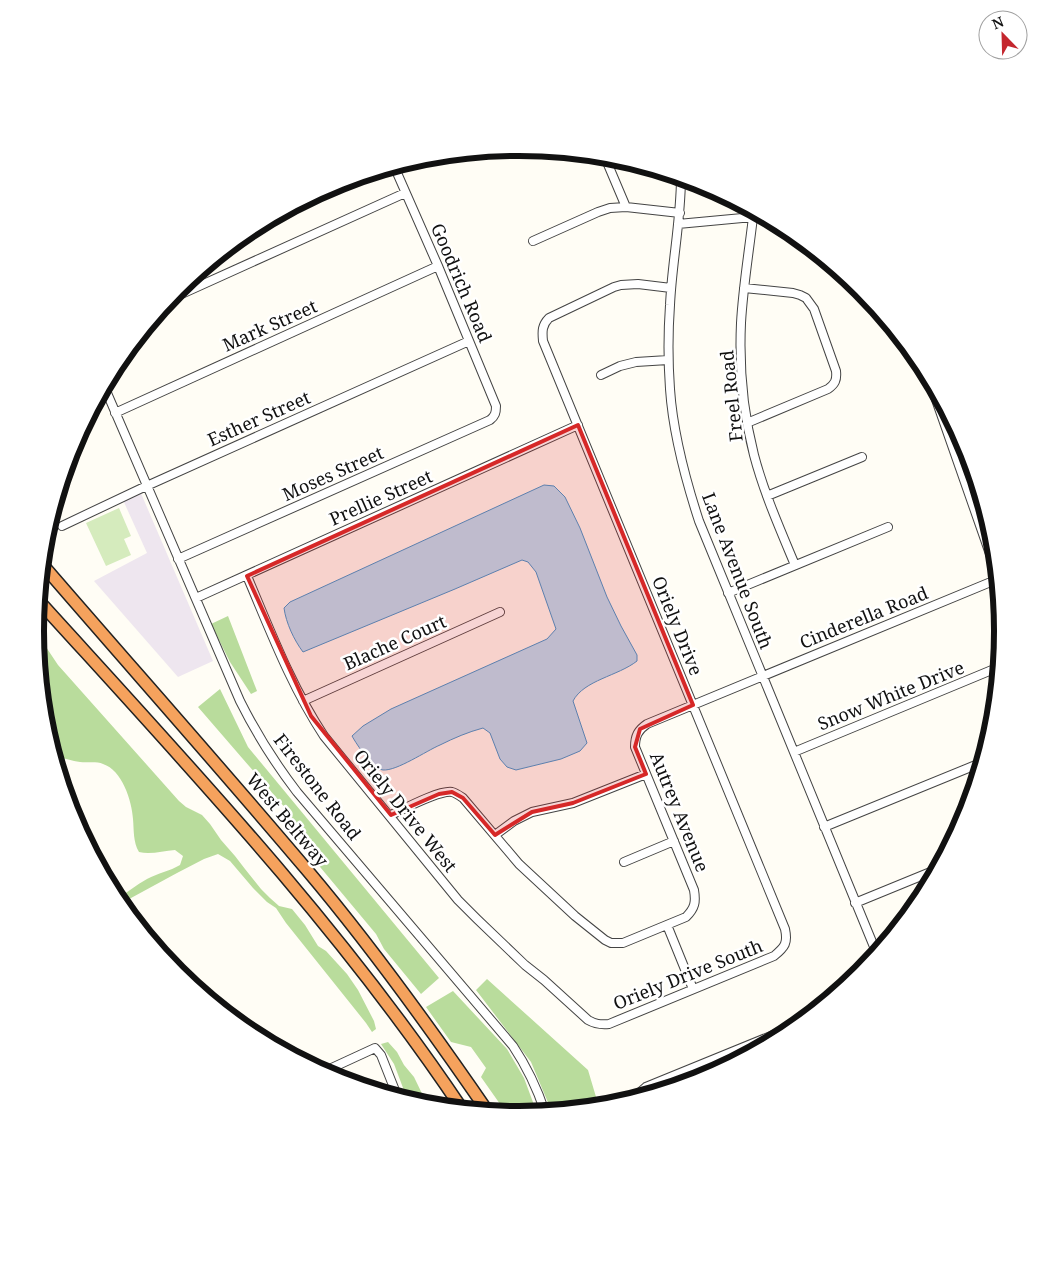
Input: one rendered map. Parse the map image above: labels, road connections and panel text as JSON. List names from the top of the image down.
{
  "streets": {
    "highway": ["West Beltway"],
    "street": [
      "Goodrich Road",
      "Mark Street",
      "Freel Road",
      "Esther Street",
      "Moses Street",
      "Prellie Street",
      "Lane Avenue South",
      "Cinderella Road",
      "Oriely Drive",
      "Blache Court",
      "Snow White Drive",
      "Firestone Road",
      "Oriely Drive West",
      "Autrey Avenue",
      "Oriely Drive South"
    ]
  },
  "crossings": [
    ["Goodrich Road", "Mark Street"],
    ["Goodrich Road", "Esther Street"],
    ["Goodrich Road", "Moses Street"],
    ["Mark Street", "Firestone Road"],
    ["Esther Street", "Firestone Road"],
    ["Moses Street", "Firestone Road"],
    ["Prellie Street", "Oriely Drive"],
    ["Prellie Street", "Firestone Road"],
    ["Prellie Street", "Oriely Drive West"],
    ["Lane Avenue South", "Cinderella Road"],
    ["Lane Avenue South", "Oriely Drive"],
    ["Lane Avenue South", "Snow White Drive"],
    ["Cinderella Road", "Oriely Drive"],
    ["Cinderella Road", "Autrey Avenue"],
    ["Oriely Drive", "Oriely Drive South"],
    ["Blache Court", "Oriely Drive West"],
    ["Oriely Drive West", "Oriely Drive South"]
  ],
  "north": "top left"
}
